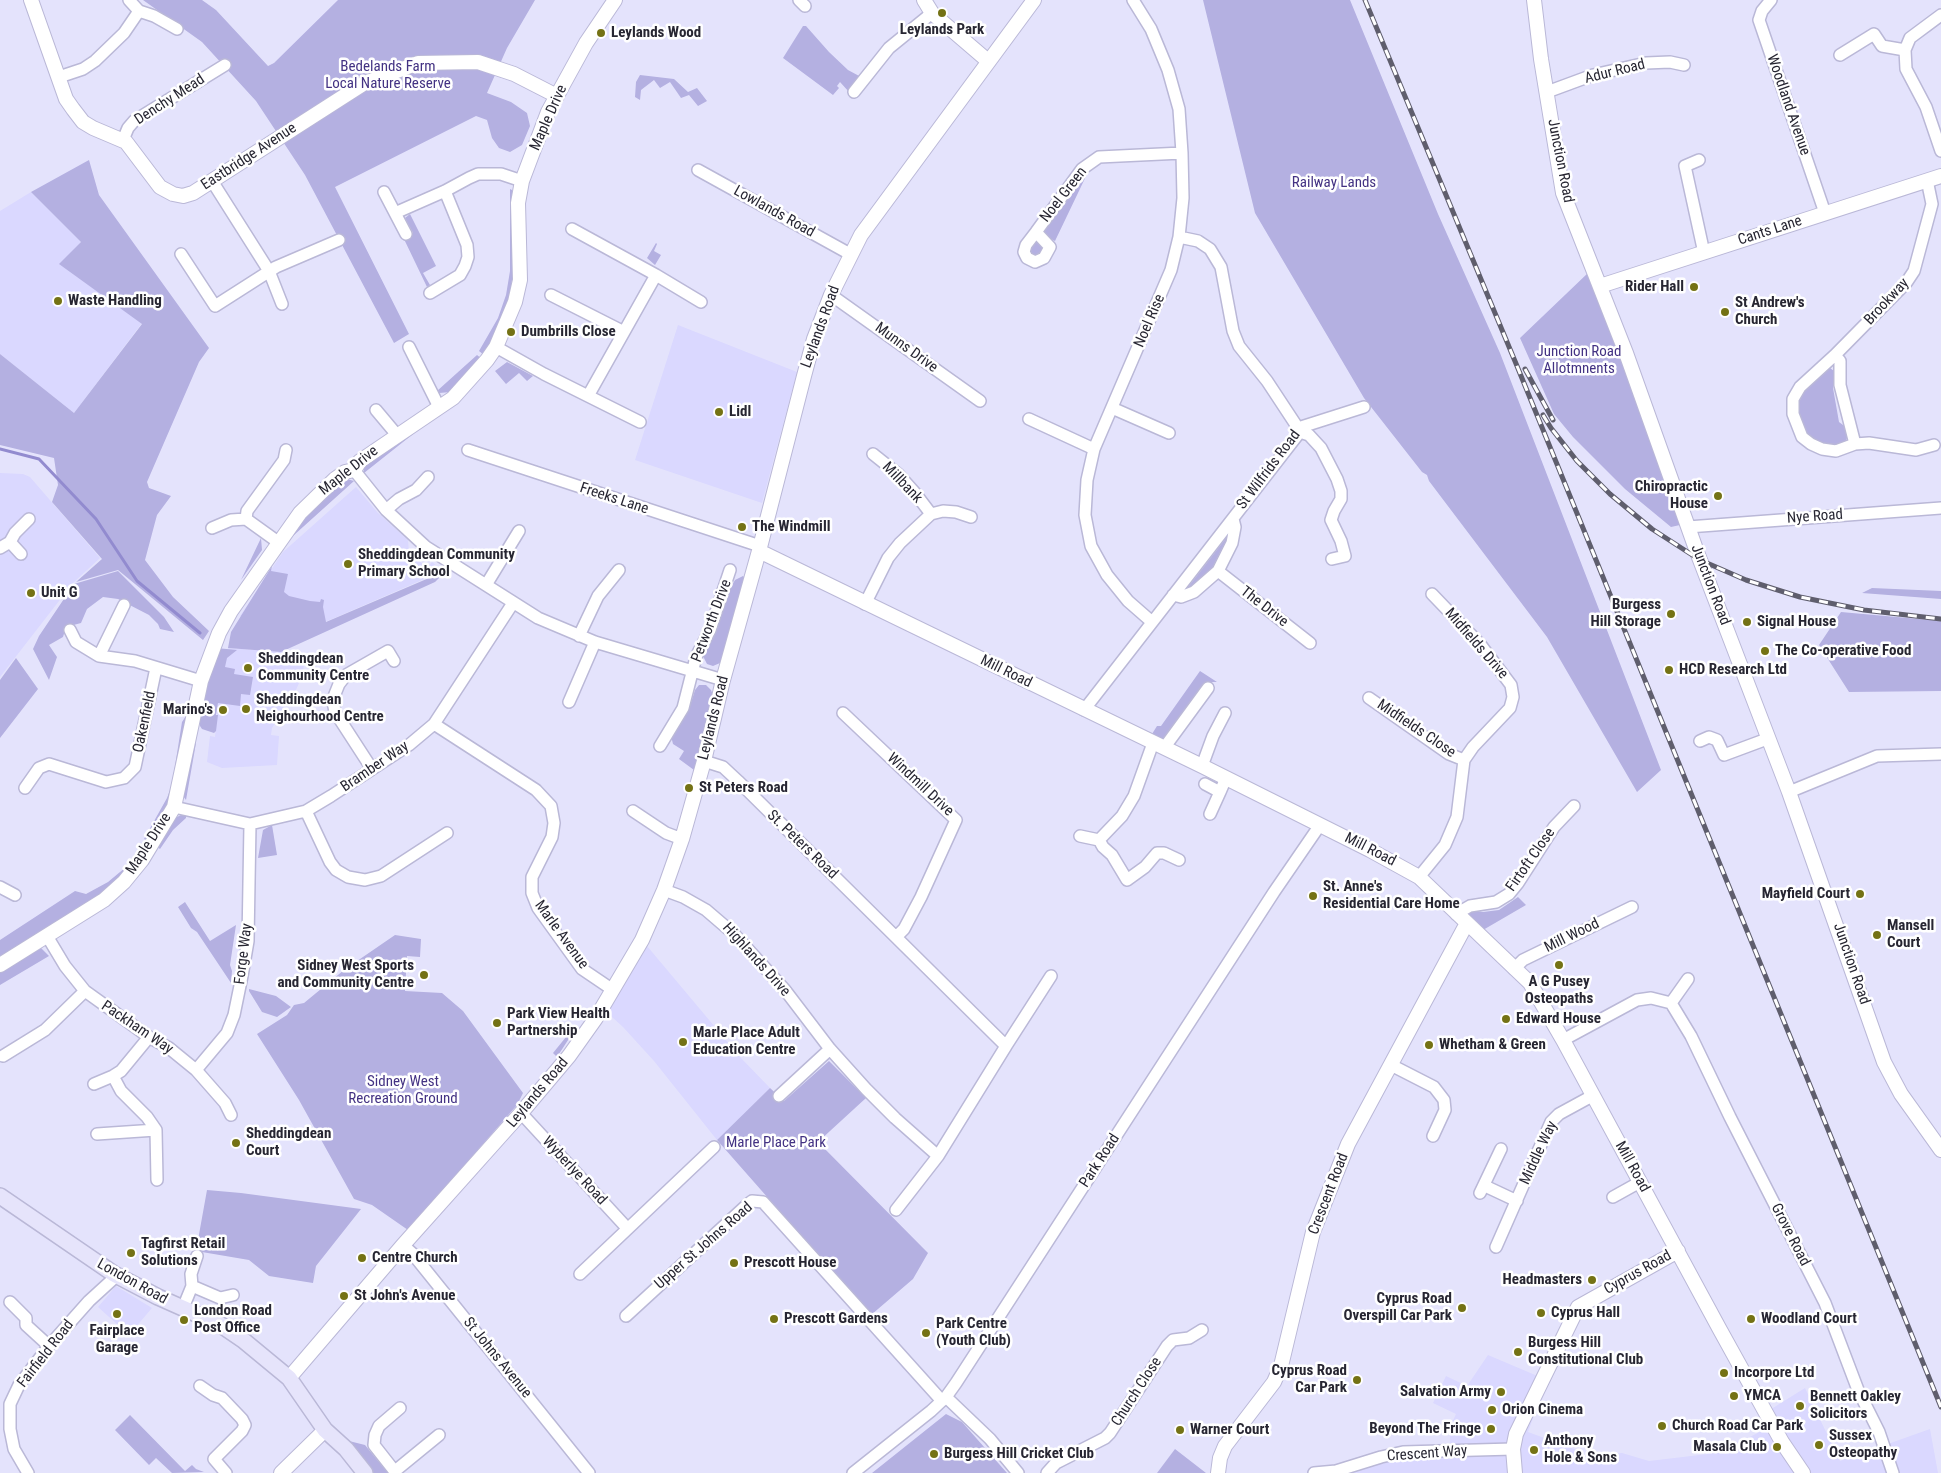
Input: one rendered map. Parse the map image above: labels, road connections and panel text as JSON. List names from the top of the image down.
{
  "streets": {
    "main road": ["London Road"],
    "street": [
      "Adur Road",
      "Denchy Mead",
      "Woodland Avenue",
      "Maple Drive",
      "Eastbridge Avenue",
      "Junction Road",
      "Noel Green",
      "Lowlands Road",
      "Cants Lane",
      "Brookway",
      "Noel Rise",
      "Leylands Road",
      "Munns Drive",
      "St Wilfrids Road",
      "Millbank",
      "Freeks Lane",
      "Nye Road",
      "The Drive",
      "Petworth Drive",
      "Midfields Drive",
      "Mill Road",
      "Oakenfield",
      "Midfields Close",
      "Bramber Way",
      "Windmill Drive",
      "St. Peters Road",
      "Firtoft Close",
      "Marle Avenue",
      "Mill Wood",
      "Forge Way",
      "Highlands Drive",
      "Packham Way",
      "Middle Way",
      "Park Road",
      "Wyberlye Road",
      "Crescent Road",
      "Grove Road",
      "Upper St Johns Road",
      "Cyprus Road",
      "Fairfield Road",
      "St Johns Avenue",
      "Church Close",
      "Crescent Way"
    ]
  },
  "crossings": [
    ["Adur Road", "Junction Road"],
    ["Denchy Mead", "Eastbridge Avenue"],
    ["Woodland Avenue", "Cants Lane"],
    ["Maple Drive", "Eastbridge Avenue"],
    ["Maple Drive", "Petworth Drive"],
    ["Maple Drive", "Bramber Way"],
    ["Maple Drive", "Packham Way"],
    ["Junction Road", "Cants Lane"],
    ["Junction Road", "Nye Road"],
    ["Noel Green", "Noel Rise"],
    ["Lowlands Road", "Leylands Road"],
    ["Cants Lane", "Brookway"],
    ["Noel Rise", "St Wilfrids Road"],
    ["Leylands Road", "Munns Drive"],
    ["Leylands Road", "Freeks Lane"],
    ["Leylands Road", "Petworth Drive"],
    ["Leylands Road", "Mill Road"],
    ["Leylands Road", "St. Peters Road"],
    ["Leylands Road", "Marle Avenue"],
    ["Leylands Road", "Highlands Drive"],
    ["Leylands Road", "Wyberlye Road"],
    ["Leylands Road", "London Road"],
    ["Leylands Road", "St Johns Avenue"],
    ["St Wilfrids Road", "The Drive"],
    ["St Wilfrids Road", "Mill Road"],
    ["Millbank", "Mill Road"],
    ["Freeks Lane", "Mill Road"],
    ["Petworth Drive", "Bramber Way"],
    ["Midfields Drive", "Mill Road"],
    ["Midfields Drive", "Midfields Close"],
    ["Mill Road", "Firtoft Close"],
    ["Mill Road", "Mill Wood"],
    ["Mill Road", "Middle Way"],
    ["Mill Road", "Park Road"],
    ["Mill Road", "Crescent Road"],
    ["Mill Road", "Cyprus Road"],
    ["Bramber Way", "Marle Avenue"],
    ["Bramber Way", "Forge Way"],
    ["Windmill Drive", "St. Peters Road"],
    ["Forge Way", "Packham Way"],
    ["Park Road", "Upper St Johns Road"],
    ["Cyprus Road", "Crescent Way"],
    ["London Road", "Fairfield Road"]
  ],
  "parks": [
    "Bedelands Farm Local Nature Reserve",
    "Railway Lands",
    "Junction Road Allotmnents",
    "Sidney West Recreation Ground",
    "Marle Place Park"
  ],
  "places": [
    "Leylands Park",
    "Leylands Wood",
    "Rider Hall",
    "Waste Handling",
    "St Andrew's Church",
    "Dumbrills Close",
    "Lidl",
    "Chiropractic House",
    "The Windmill",
    "Sheddingdean Community Primary School",
    "Unit G",
    "Burgess Hill Storage",
    "Signal House",
    "The Co-operative Food",
    "Sheddingdean Community Centre",
    "HCD Research Ltd",
    "Sheddingdean Neighourhood Centre",
    "Marino's",
    "St Peters Road",
    "Mayfield Court",
    "St. Anne's Residential Care Home",
    "Mansell Court",
    "A G Pusey Osteopaths",
    "Sidney West Sports and Community Centre",
    "Edward House",
    "Park View Health Partnership",
    "Marle Place Adult Education Centre",
    "Whetham & Green",
    "Sheddingdean Court",
    "Tagfirst Retail Solutions",
    "Centre Church",
    "Prescott House",
    "Headmasters",
    "St John's Avenue",
    "Cyprus Road Overspill Car Park",
    "Cyprus Hall",
    "Fairplace Garage",
    "Prescott Gardens",
    "Woodland Court",
    "London Road Post Office",
    "Park Centre (Youth Club)",
    "Burgess Hill Constitutional Club",
    "Incorpore Ltd",
    "Cyprus Road Car Park",
    "Salvation Army",
    "YMCA",
    "Bennett Oakley Solicitors",
    "Orion Cinema",
    "Church Road Car Park",
    "Beyond The Fringe",
    "Warner Court",
    "Sussex Osteopathy",
    "Masala Club",
    "Anthony Hole & Sons",
    "Burgess Hill Cricket Club"
  ]
}
